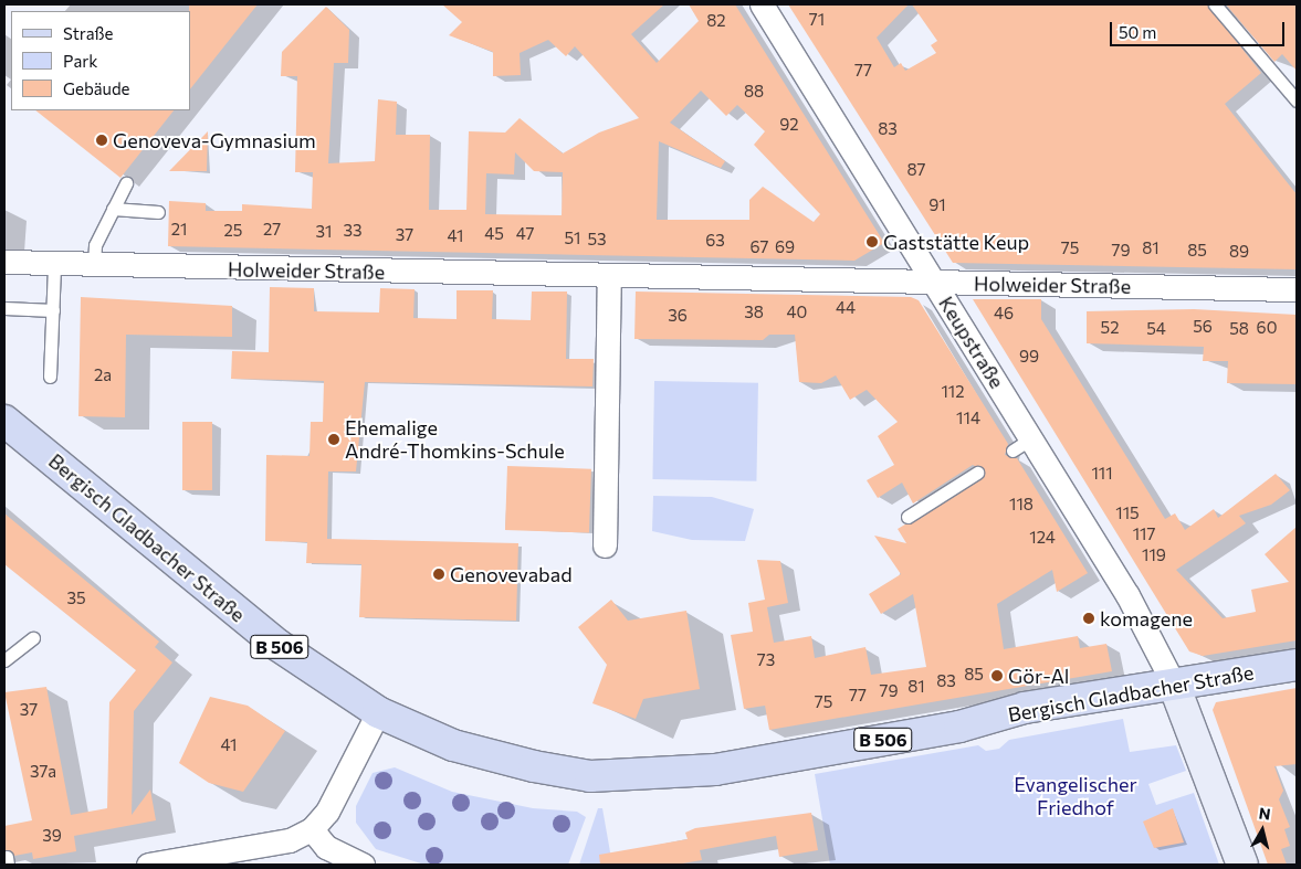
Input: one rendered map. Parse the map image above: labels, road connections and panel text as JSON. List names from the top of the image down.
{
  "streets": {
    "main road": ["Bergisch Gladbacher Straße", "B 506"],
    "street": ["Holweider Straße", "Keupstraße"]
  },
  "crossings": [
    ["Holweider Straße", "Keupstraße"],
    ["Keupstraße", "Bergisch Gladbacher Straße"]
  ],
  "parks": ["Evangelischer Friedhof"],
  "places": [
    "Genoveva-Gymnasium",
    "Gaststätte Keup",
    "Ehemalige André-Thomkins-Schule",
    "Genovevabad",
    "komagene",
    "Gör-Al"
  ],
  "house_numbers": [
    "71",
    "82",
    "77",
    "88",
    "92",
    "83",
    "87",
    "91",
    "21",
    "27",
    "25",
    "33",
    "31",
    "45",
    "47",
    "37",
    "41",
    "51",
    "53",
    "63",
    "67",
    "69",
    "75",
    "81",
    "79",
    "85",
    "89",
    "44",
    "38",
    "40",
    "46",
    "36",
    "56",
    "52",
    "60",
    "54",
    "58",
    "99",
    "2a",
    "112",
    "114",
    "111",
    "118",
    "115",
    "117",
    "124",
    "119",
    "35",
    "73",
    "85",
    "83",
    "81",
    "79",
    "77",
    "75",
    "37",
    "41",
    "37a",
    "39"
  ],
  "legend": ["Straße", "Park", "Gebäude"],
  "scale_bar": "50 m",
  "north": "top"
}
